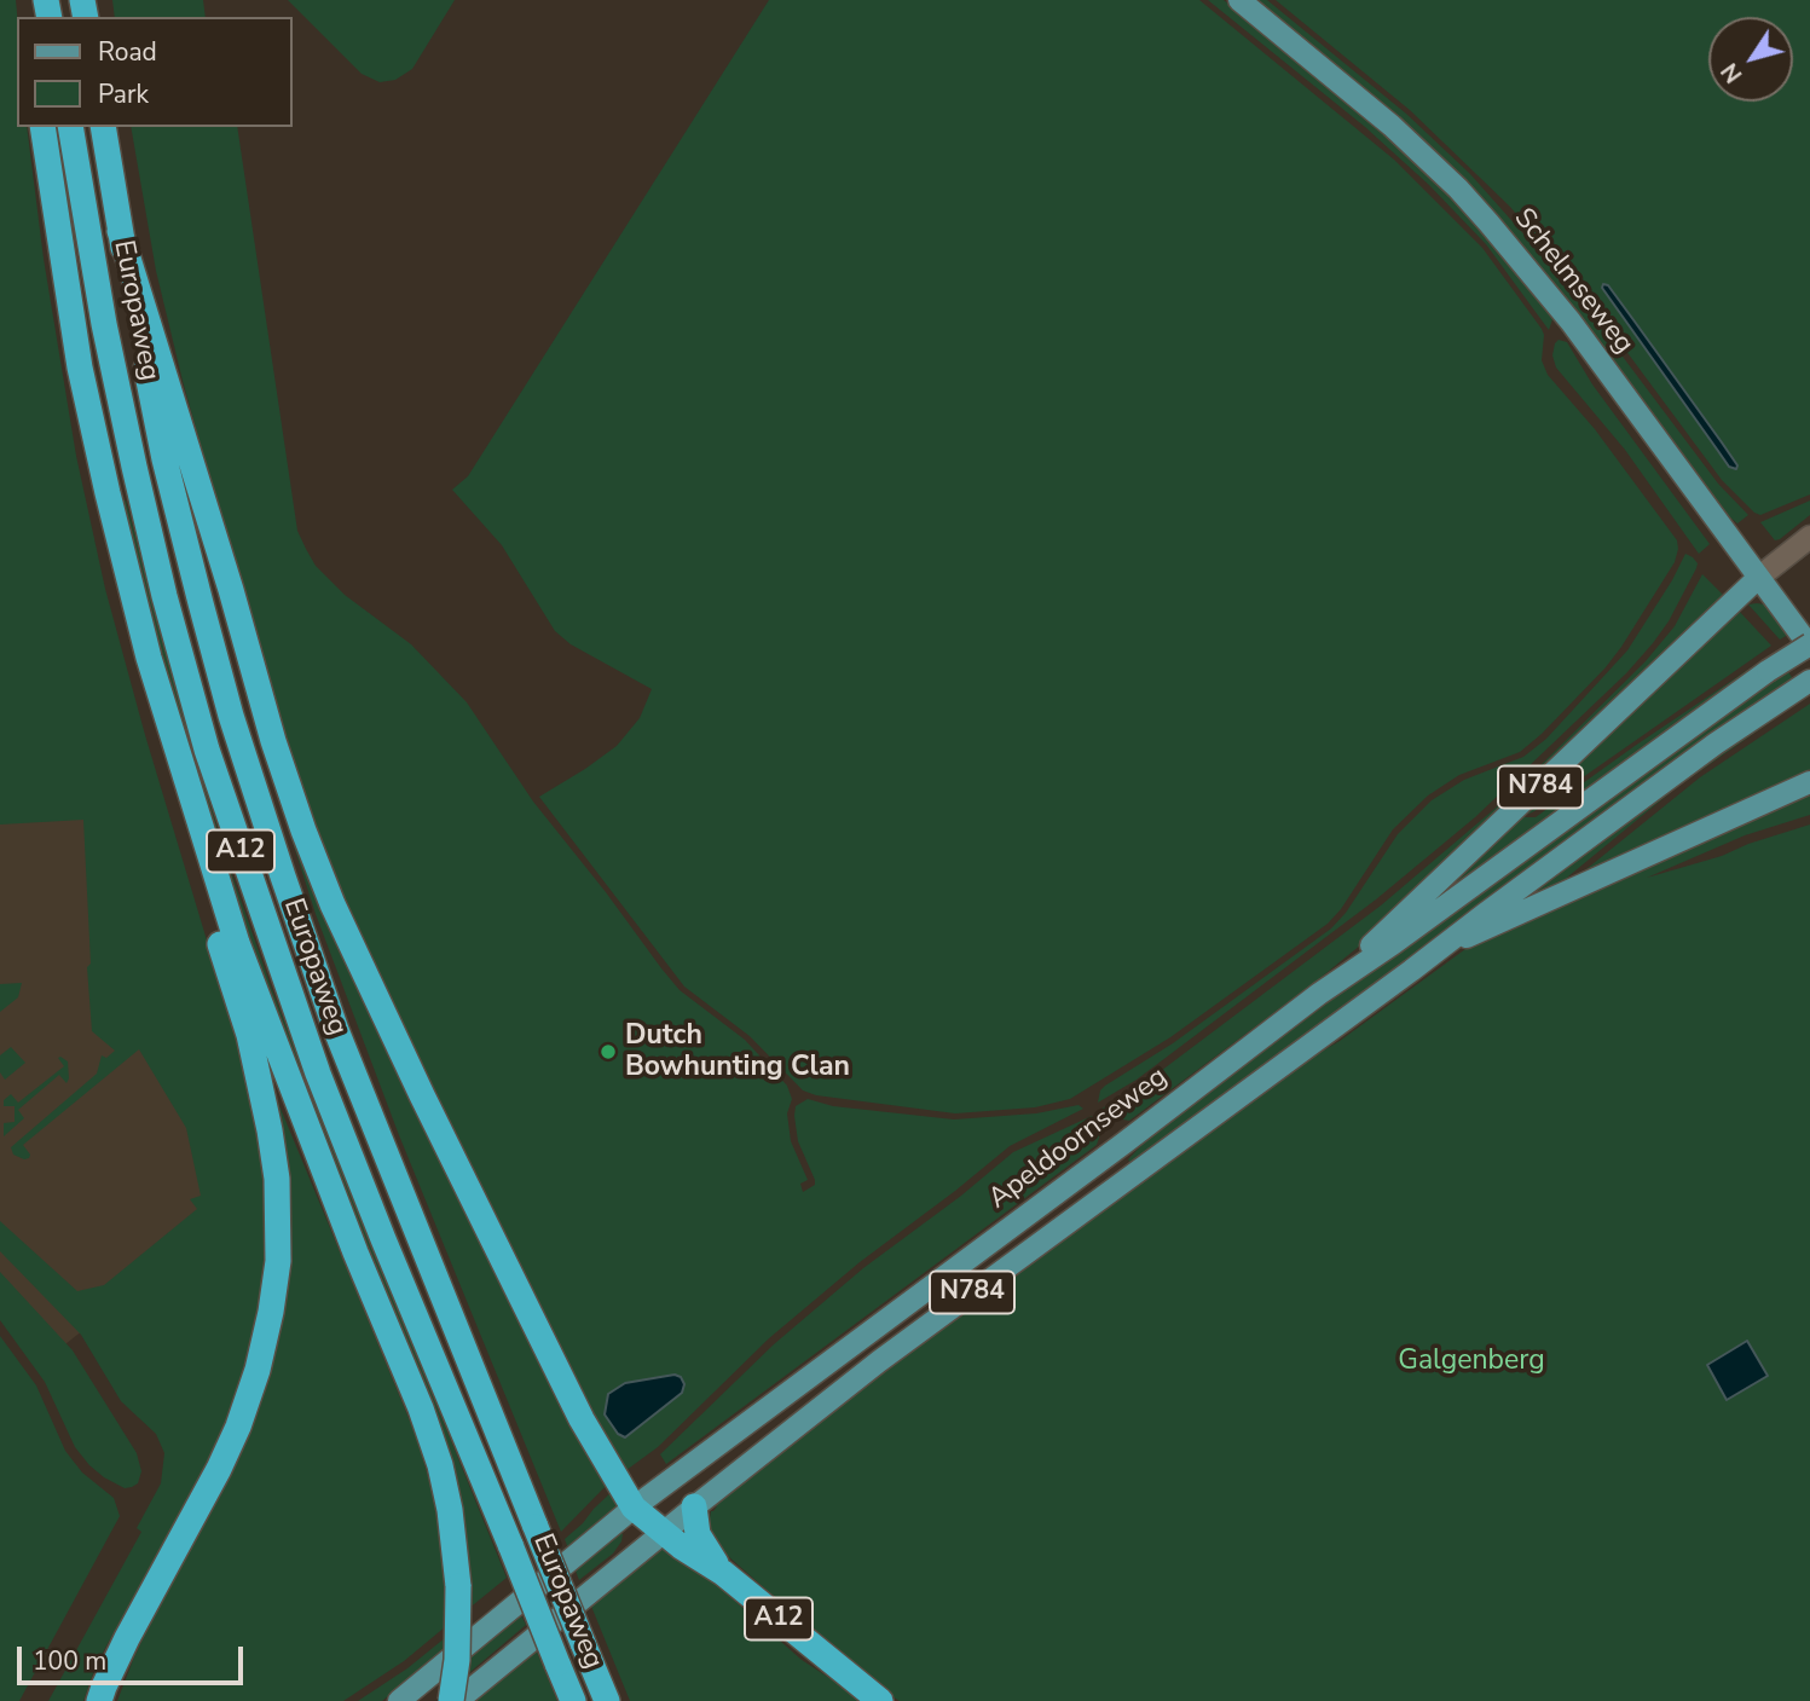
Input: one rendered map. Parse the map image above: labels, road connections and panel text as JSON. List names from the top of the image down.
{
  "streets": {
    "highway": ["Europaweg", "A12"],
    "main road": ["Schelmseweg", "N784", "Apeldoornseweg"]
  },
  "crossings": [
    ["Schelmseweg", "N784"],
    ["Schelmseweg", "Apeldoornseweg"],
    ["Europaweg", "A12"],
    ["N784", "A12"],
    ["N784", "Apeldoornseweg"],
    ["A12", "Apeldoornseweg"]
  ],
  "parks": ["Galgenberg"],
  "places": ["Dutch Bowhunting Clan"],
  "legend": ["Road", "Park"],
  "scale_bar": "100 m",
  "north": "bottom left"
}
